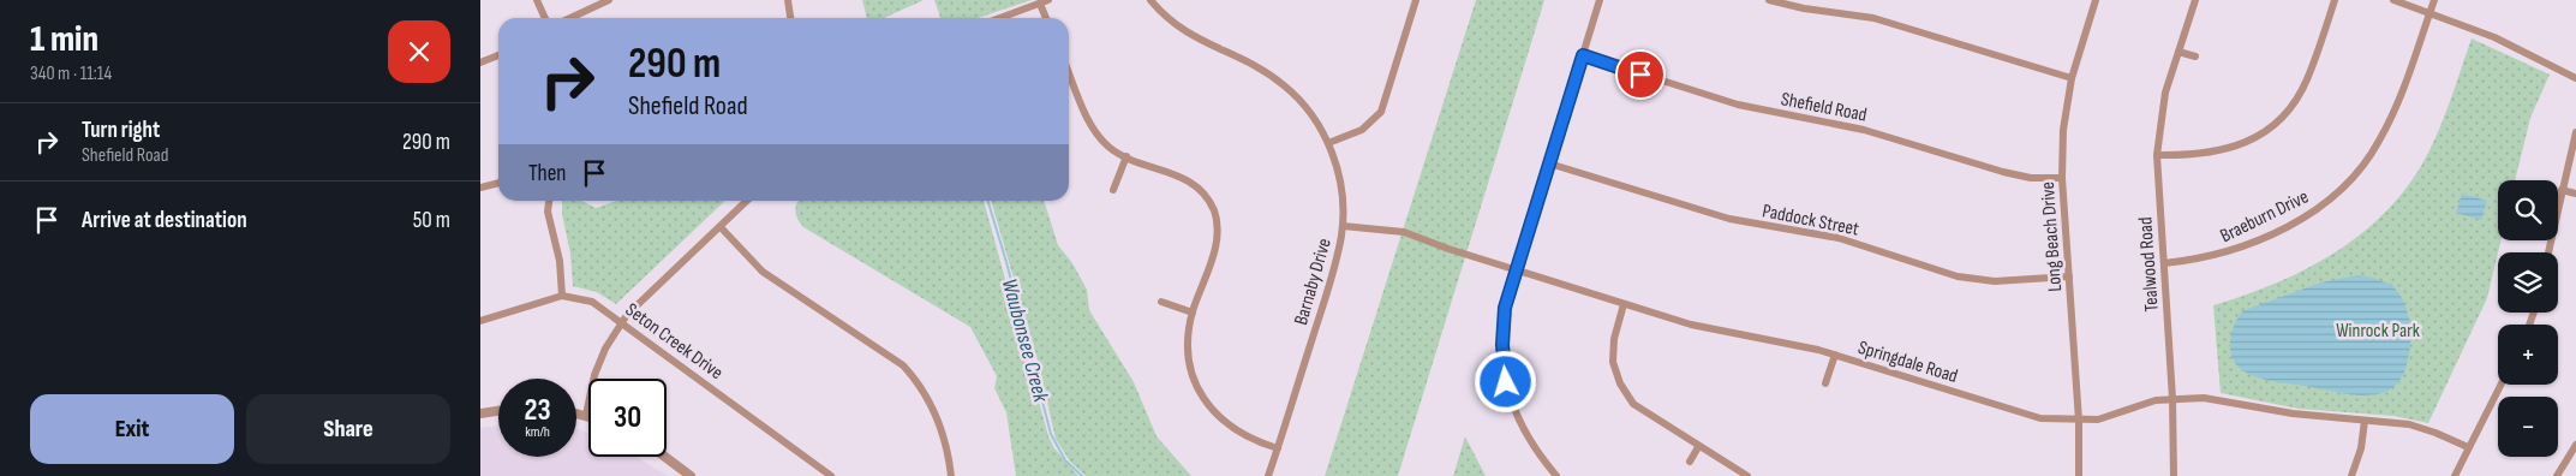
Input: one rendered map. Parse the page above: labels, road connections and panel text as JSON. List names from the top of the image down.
{
  "streets": {
    "street": [
      "Shefield Road",
      "Braeburn Drive",
      "Paddock Street",
      "Long Beach Drive",
      "Tealwood Road",
      "Barnaby Drive",
      "Seton Creek Drive",
      "Springdale Road"
    ]
  },
  "crossings": [
    ["Shefield Road", "Long Beach Drive"],
    ["Braeburn Drive", "Tealwood Road"],
    ["Paddock Street", "Long Beach Drive"],
    ["Long Beach Drive", "Springdale Road"],
    ["Tealwood Road", "Springdale Road"],
    ["Barnaby Drive", "Springdale Road"]
  ],
  "water": ["Waubonsee Creek"],
  "parks": ["Winrock Park"],
  "page": {
    "heading": ["1 min", "340 m · 11:14"],
    "turn": ["290 m", "Shefield Road"],
    "list": [
      {
        "name": "Turn right",
        "note": "Shefield Road",
        "value": "290 m"
      },
      {
        "name": "Arrive at destination",
        "value": "50 m"
      }
    ],
    "then": "Then",
    "map_buttons": ["+", "−"],
    "speed": "23 km/h",
    "limit": "30",
    "buttons": ["Exit", "Share"]
  }
}
